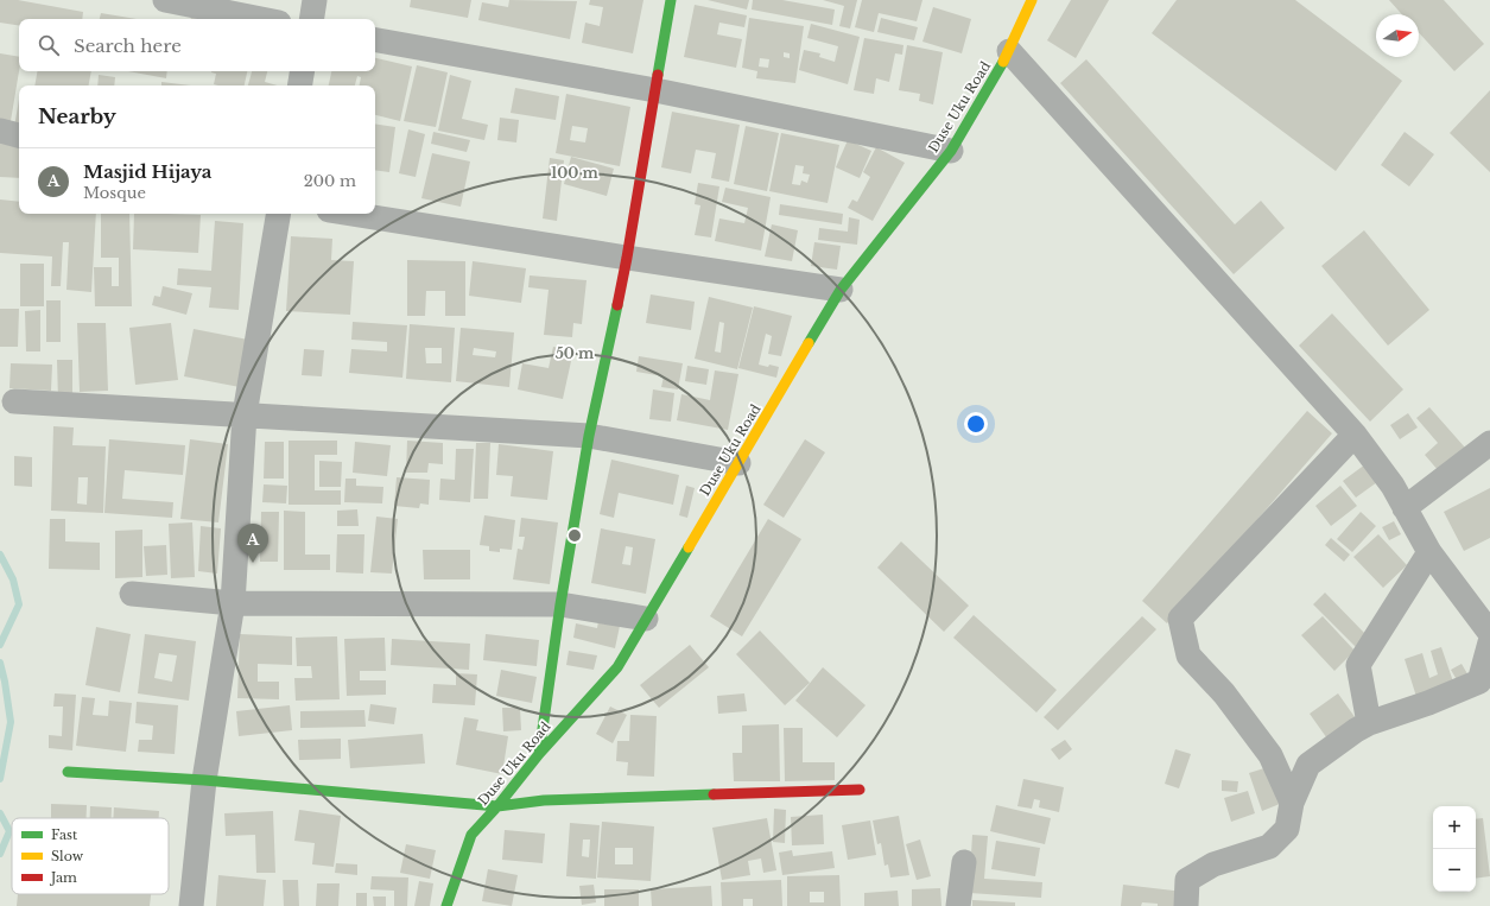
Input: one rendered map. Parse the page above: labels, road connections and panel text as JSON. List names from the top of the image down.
{
  "streets": {
    "street": ["Duse Uku Road"]
  },
  "legend": ["Fast", "Slow", "Jam"],
  "north": "right",
  "page": {
    "search": "Search here",
    "heading": "Nearby",
    "list": [
      {
        "mark": "A",
        "name": "Masjid Hijaya",
        "note": "Mosque",
        "value": "200 m"
      }
    ],
    "pins": "A",
    "map_buttons": ["+", "−"]
  },
  "rings": ["100 m", "50 m"]
}
